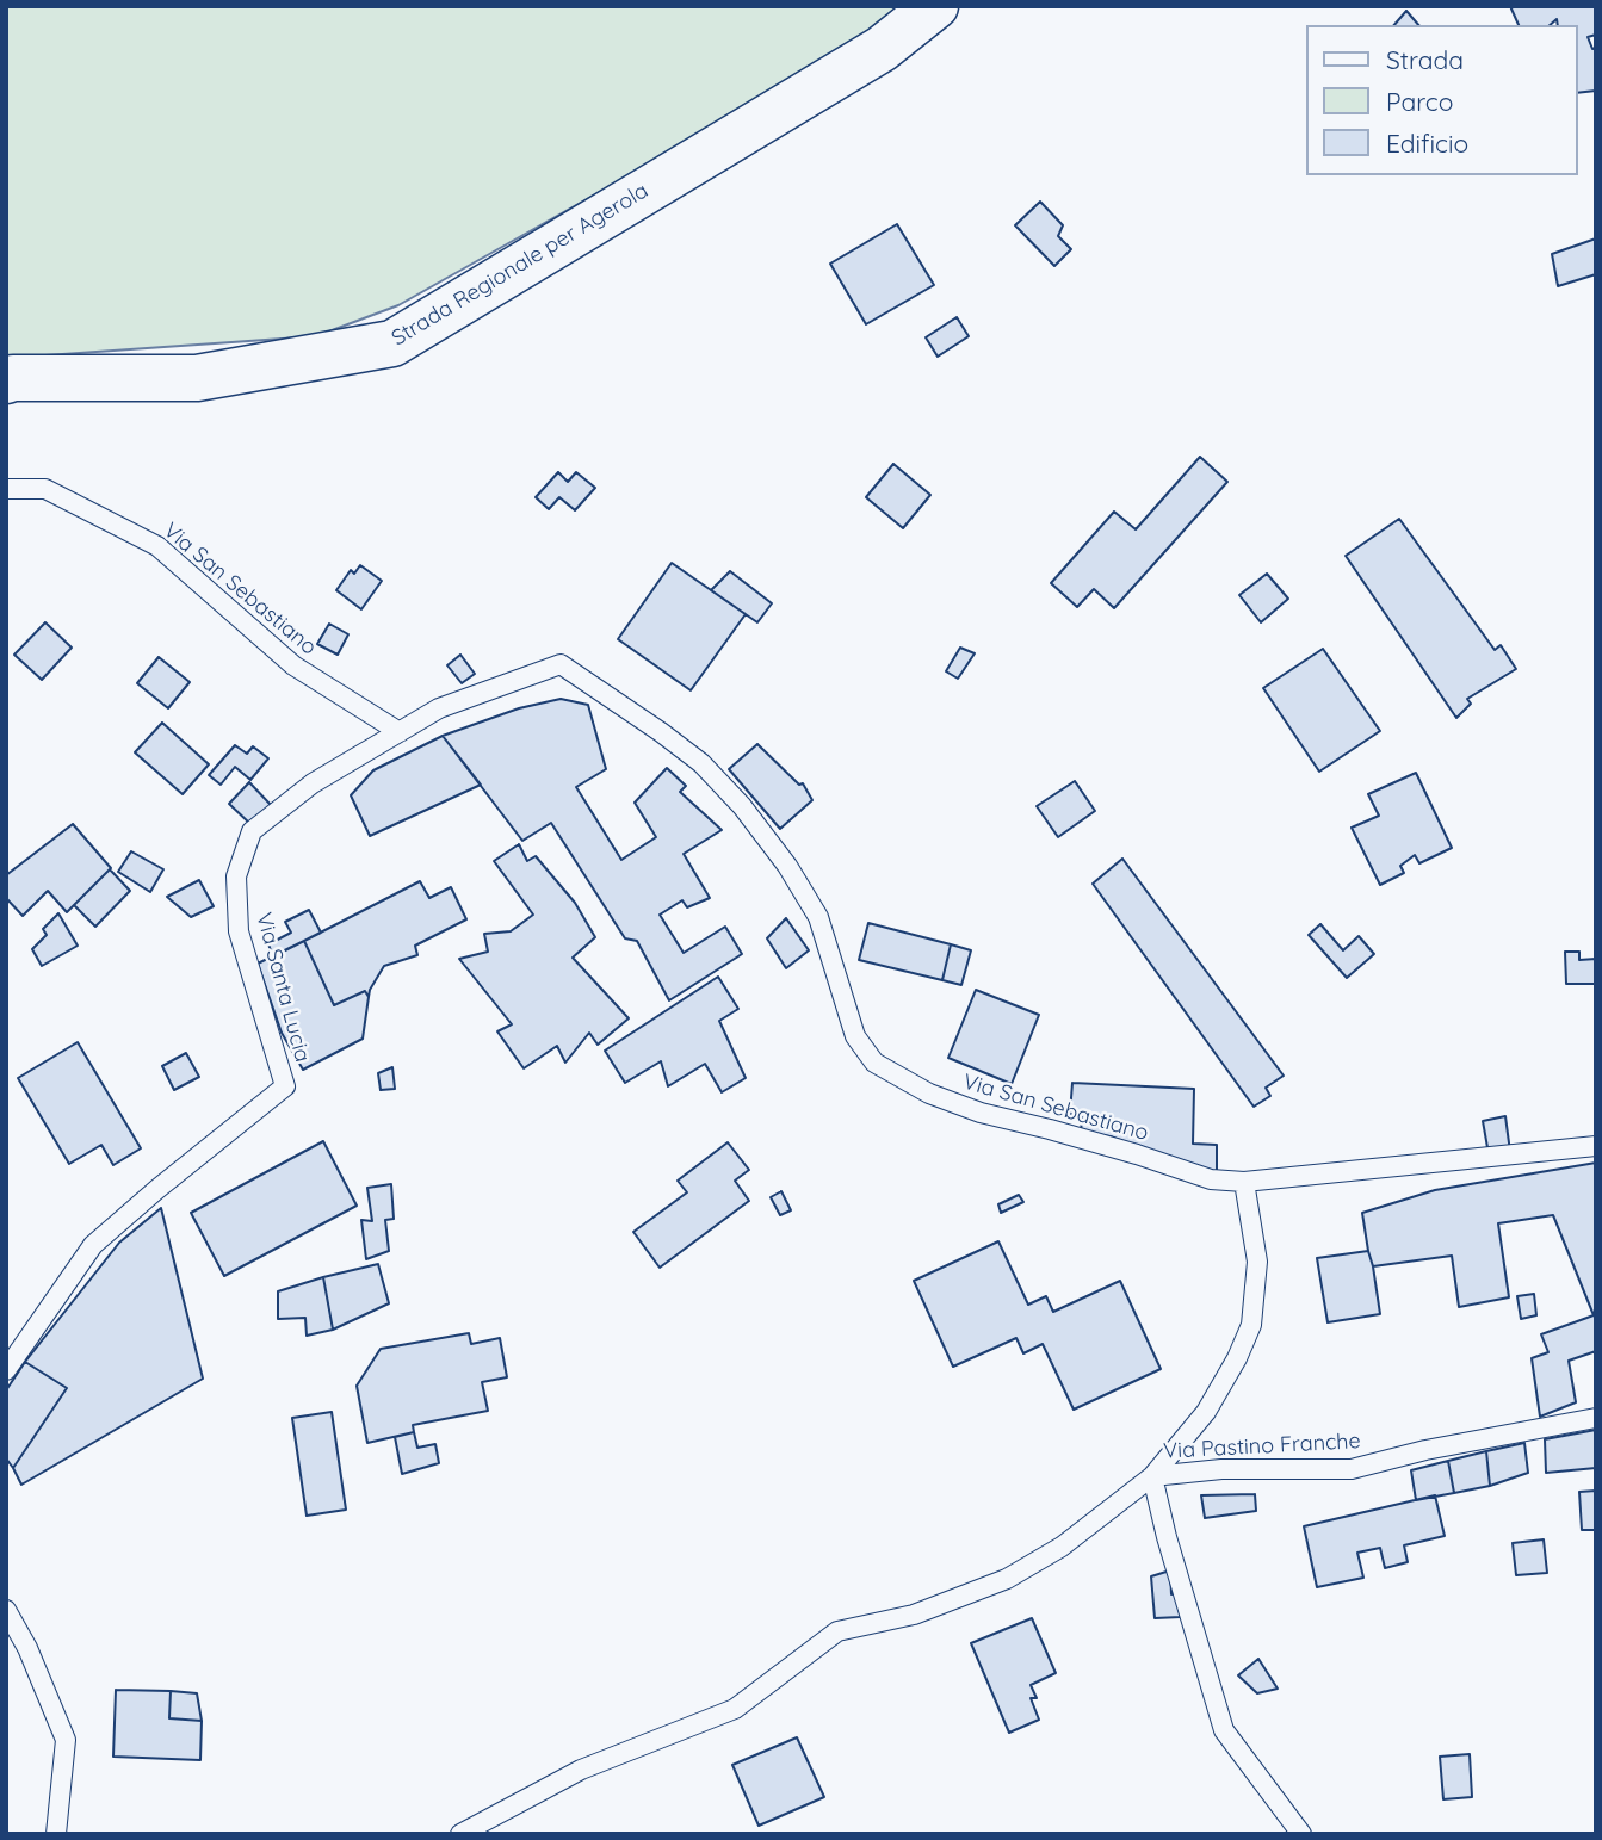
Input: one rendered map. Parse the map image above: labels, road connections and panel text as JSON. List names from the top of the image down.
{
  "streets": {
    "main road": ["Strada Regionale per Agerola"],
    "lane": ["Via San Sebastiano", "Via Santa Lucia", "Via Pastino Franche"]
  },
  "crossings": [
    ["Via San Sebastiano", "Via Santa Lucia"],
    ["Via San Sebastiano", "Via Pastino Franche"]
  ],
  "legend": ["Strada", "Parco", "Edificio"]
}
